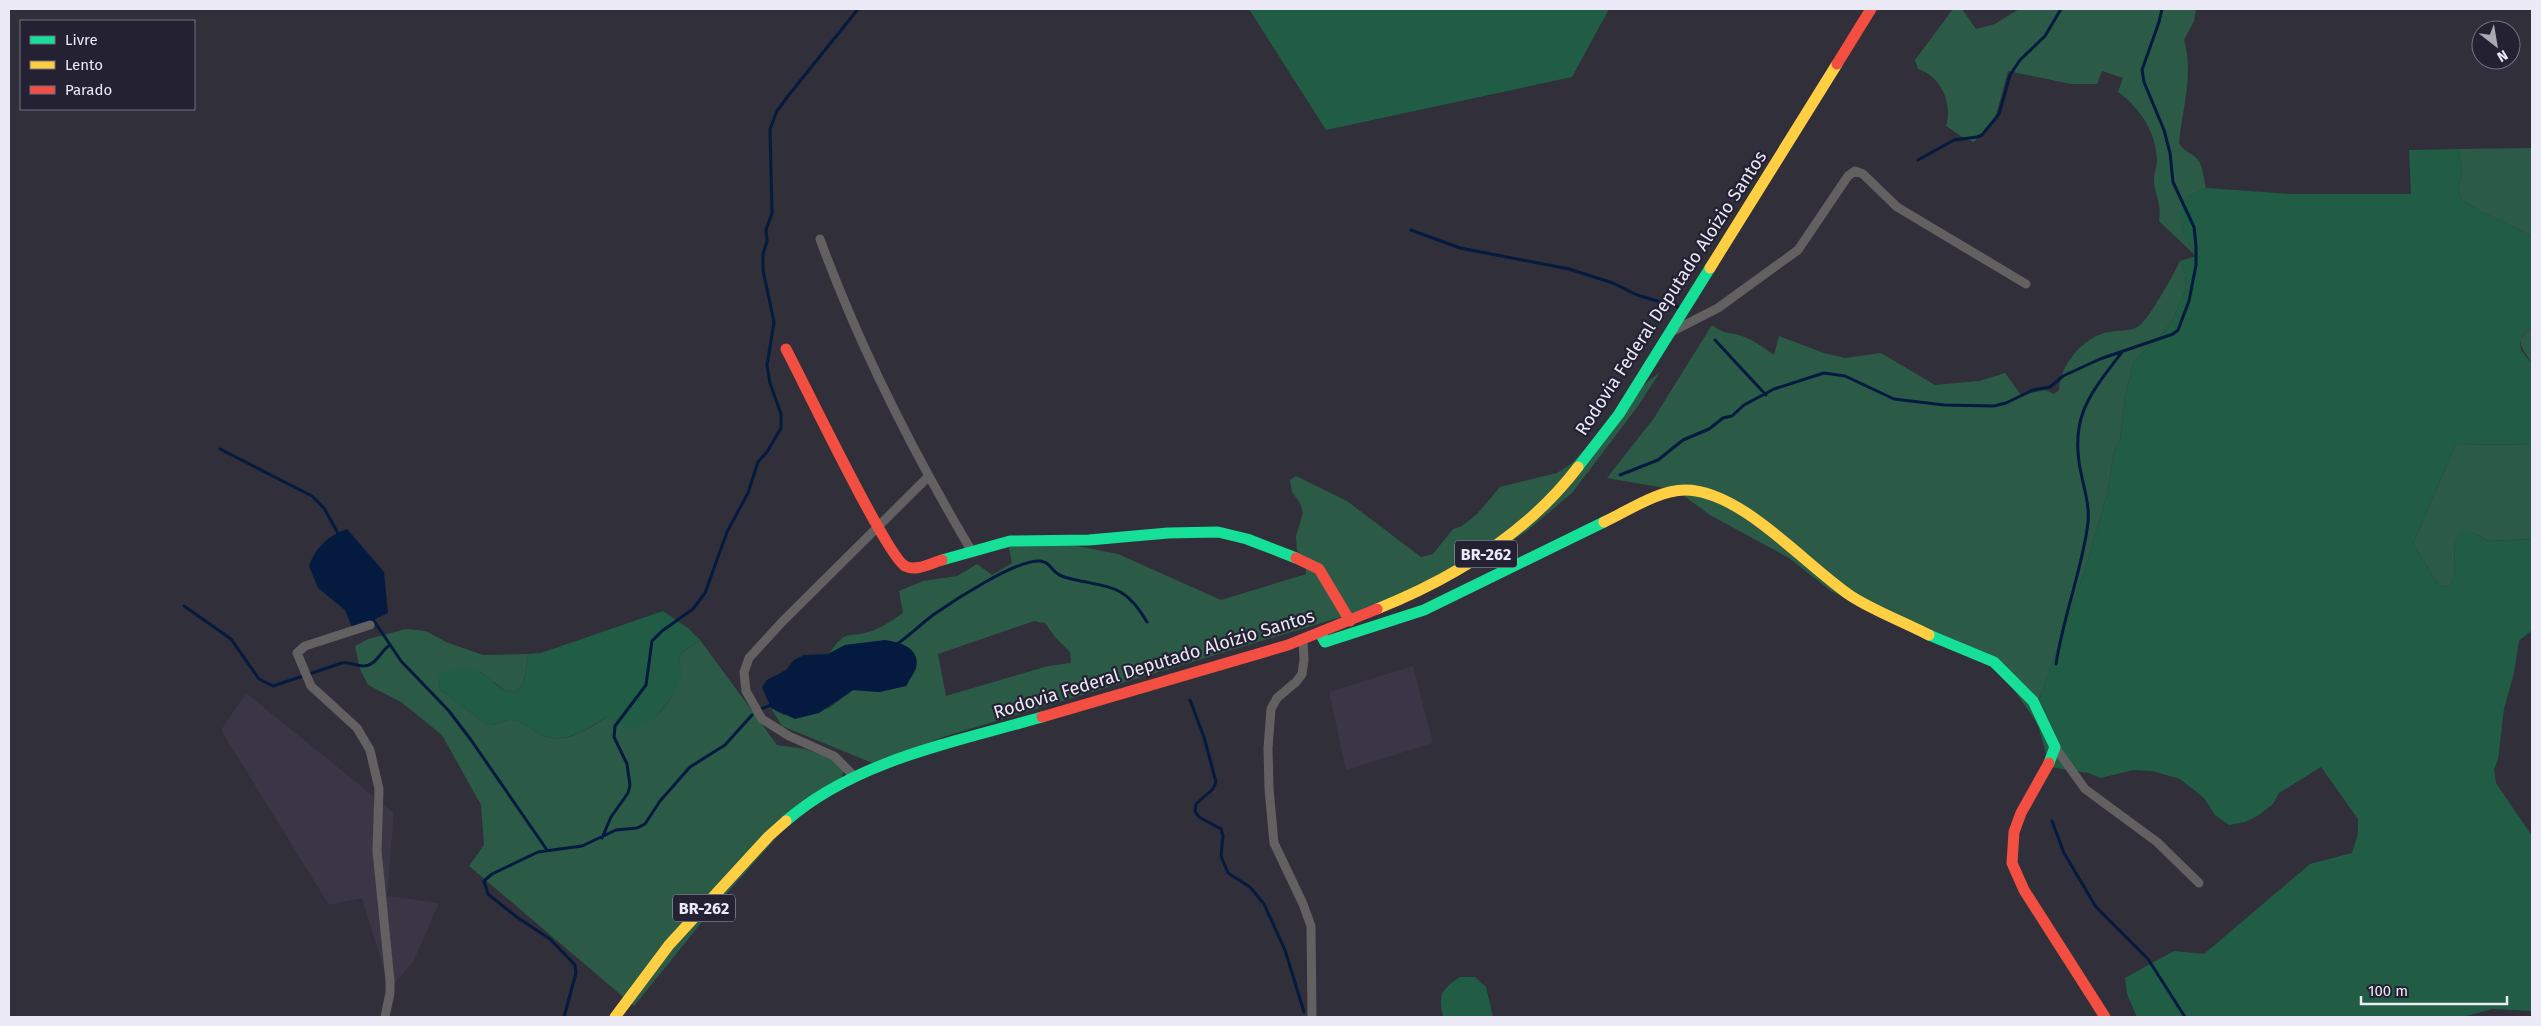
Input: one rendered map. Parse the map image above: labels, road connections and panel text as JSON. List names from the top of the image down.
{
  "streets": {
    "main road": ["Rodovia Federal Deputado Aloízio Santos", "BR-262"]
  },
  "legend": ["Livre", "Lento", "Parado"],
  "scale_bar": "100 m",
  "north": "bottom right"
}
